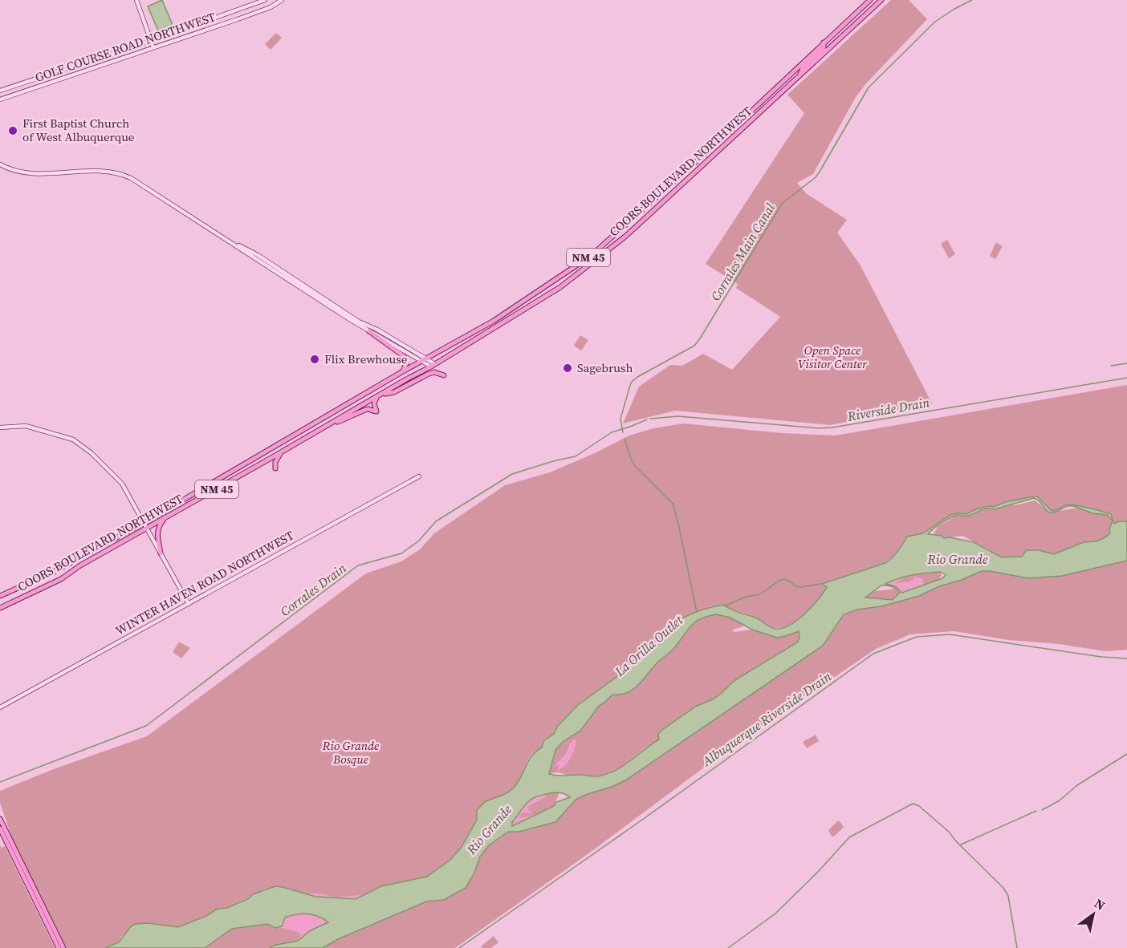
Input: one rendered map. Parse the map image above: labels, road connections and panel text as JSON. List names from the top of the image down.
{
  "streets": {
    "main road": ["COORS BOULEVARD NORTHWEST", "NM 45"],
    "street": ["GOLF COURSE ROAD NORTHWEST", "WINTER HAVEN ROAD NORTHWEST"]
  },
  "water": [
    "Corrales Main Canal",
    "Riverside Drain",
    "Rio Grande",
    "Corrales Drain",
    "La Orilla Outlet",
    "Albuquerque Riverside Drain"
  ],
  "parks": ["Open Space Visitor Center", "Rio Grande Bosque"],
  "places": ["First Baptist Church of West Albuquerque", "Flix Brewhouse", "Sagebrush"],
  "north": "top right"
}
